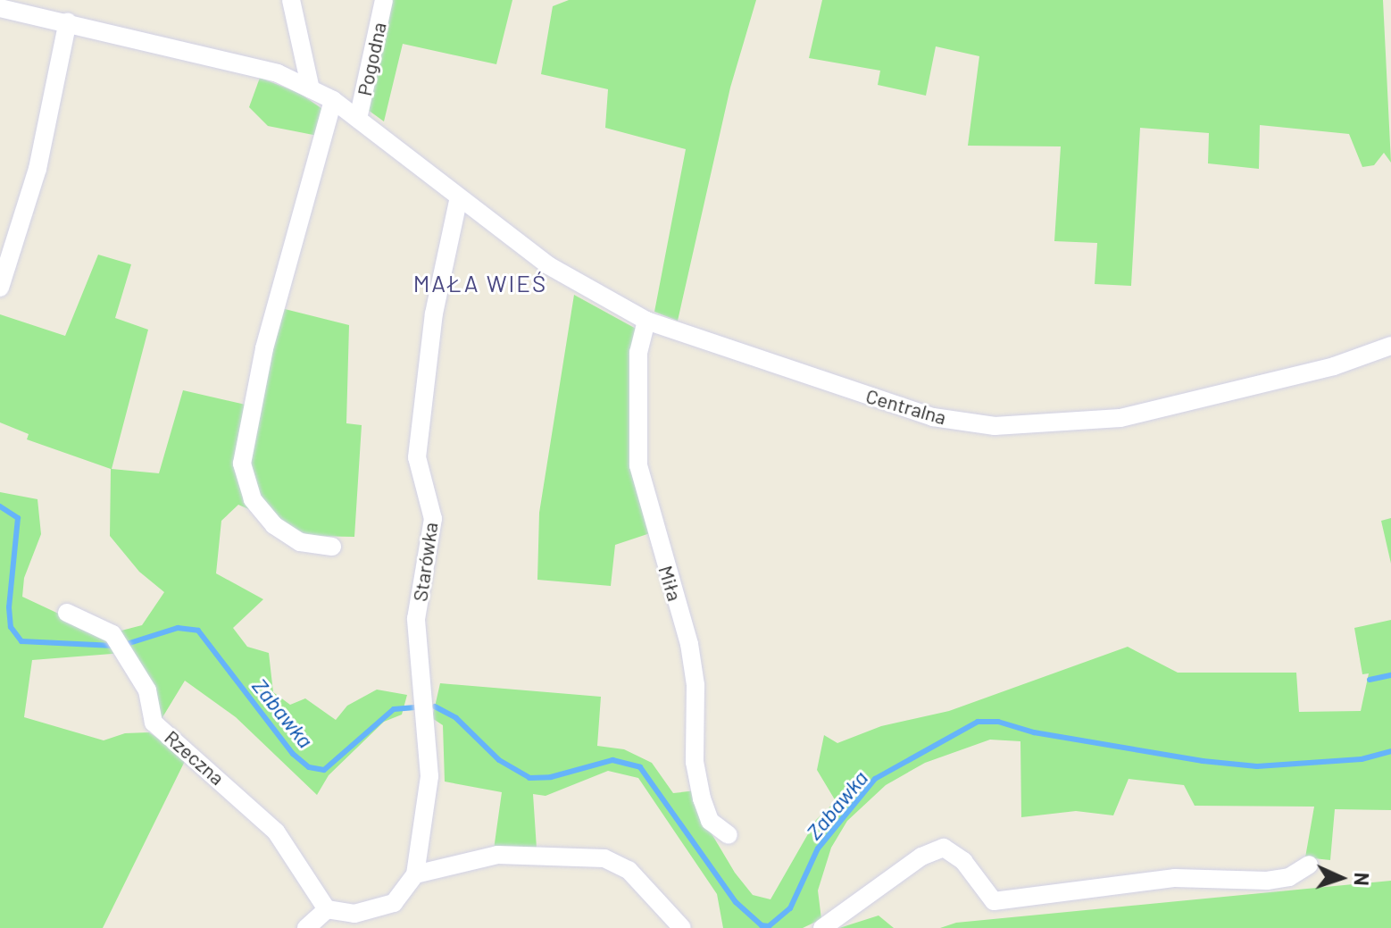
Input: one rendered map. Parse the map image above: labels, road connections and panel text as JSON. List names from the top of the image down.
{
  "streets": {
    "street": [
      "Pogodna",
      "Centralna",
      "Starówka",
      "Miła",
      "Rzeczna"
    ]
  },
  "crossings": [
    ["Pogodna", "Centralna"],
    ["Centralna", "Starówka"],
    ["Centralna", "Miła"],
    ["Starówka", "Rzeczna"]
  ],
  "districts": ["MAŁA WIEŚ"],
  "water": ["Zabawka"],
  "north": "right"
}
